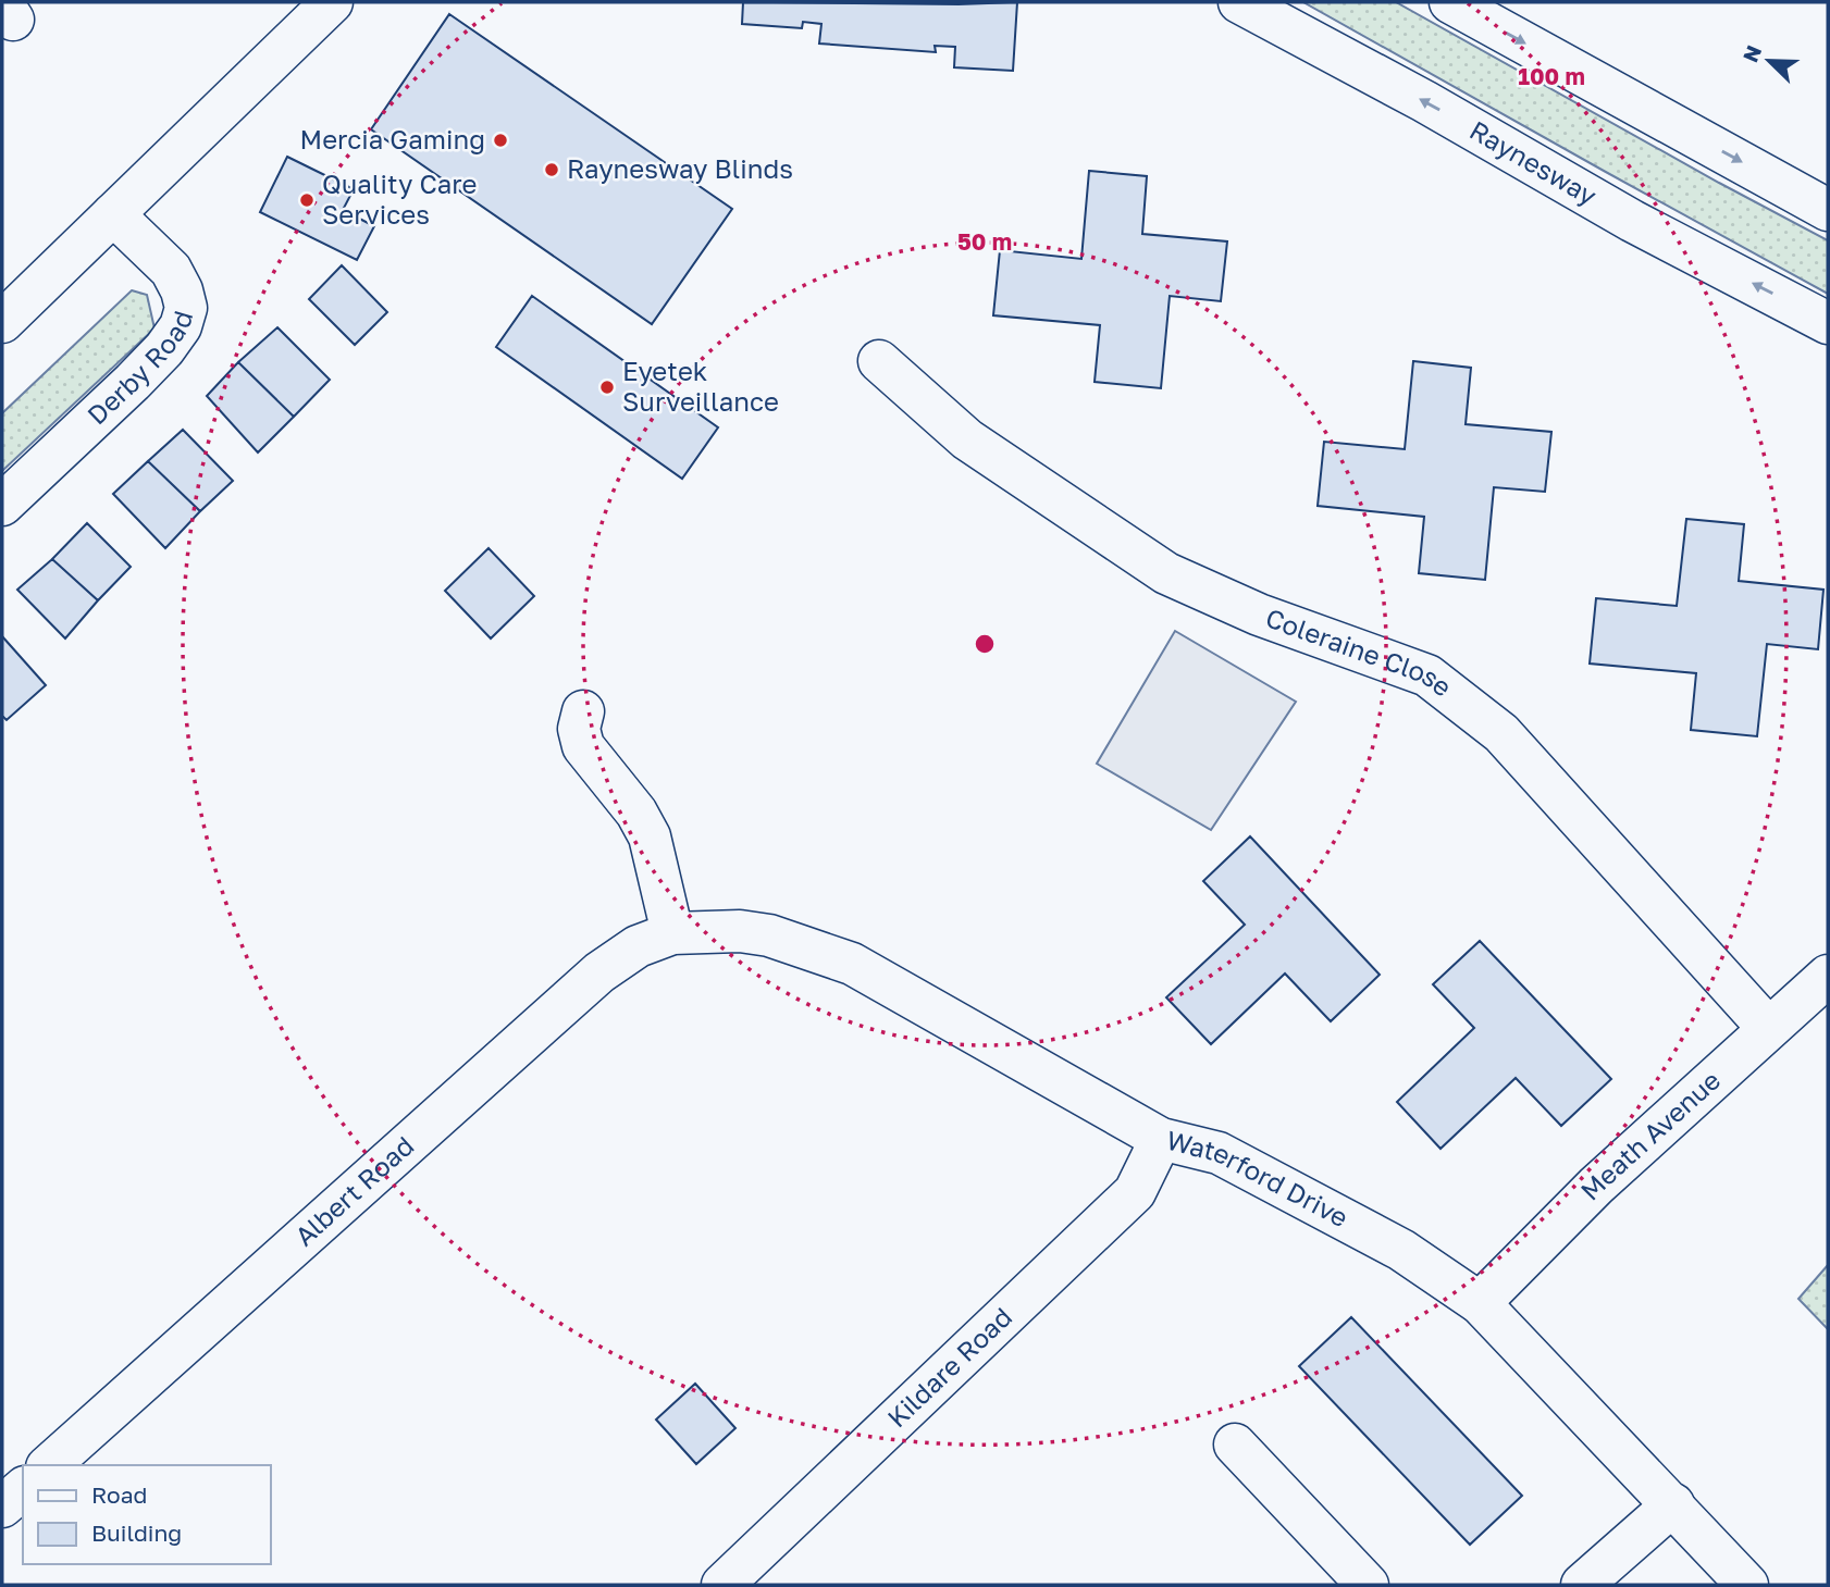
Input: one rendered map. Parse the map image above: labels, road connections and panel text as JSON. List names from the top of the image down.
{
  "streets": {
    "street": [
      "Raynesway",
      "Derby Road",
      "Coleraine Close",
      "Meath Avenue",
      "Waterford Drive",
      "Albert Road",
      "Kildare Road"
    ]
  },
  "crossings": [
    ["Coleraine Close", "Meath Avenue"],
    ["Meath Avenue", "Waterford Drive"],
    ["Waterford Drive", "Albert Road"],
    ["Waterford Drive", "Kildare Road"]
  ],
  "places": [
    "Mercia Gaming",
    "Raynesway Blinds",
    "Quality Care Services",
    "Eyetek Surveillance"
  ],
  "legend": ["Road", "Building"],
  "north": "top left",
  "rings": ["100 m", "50 m"]
}
